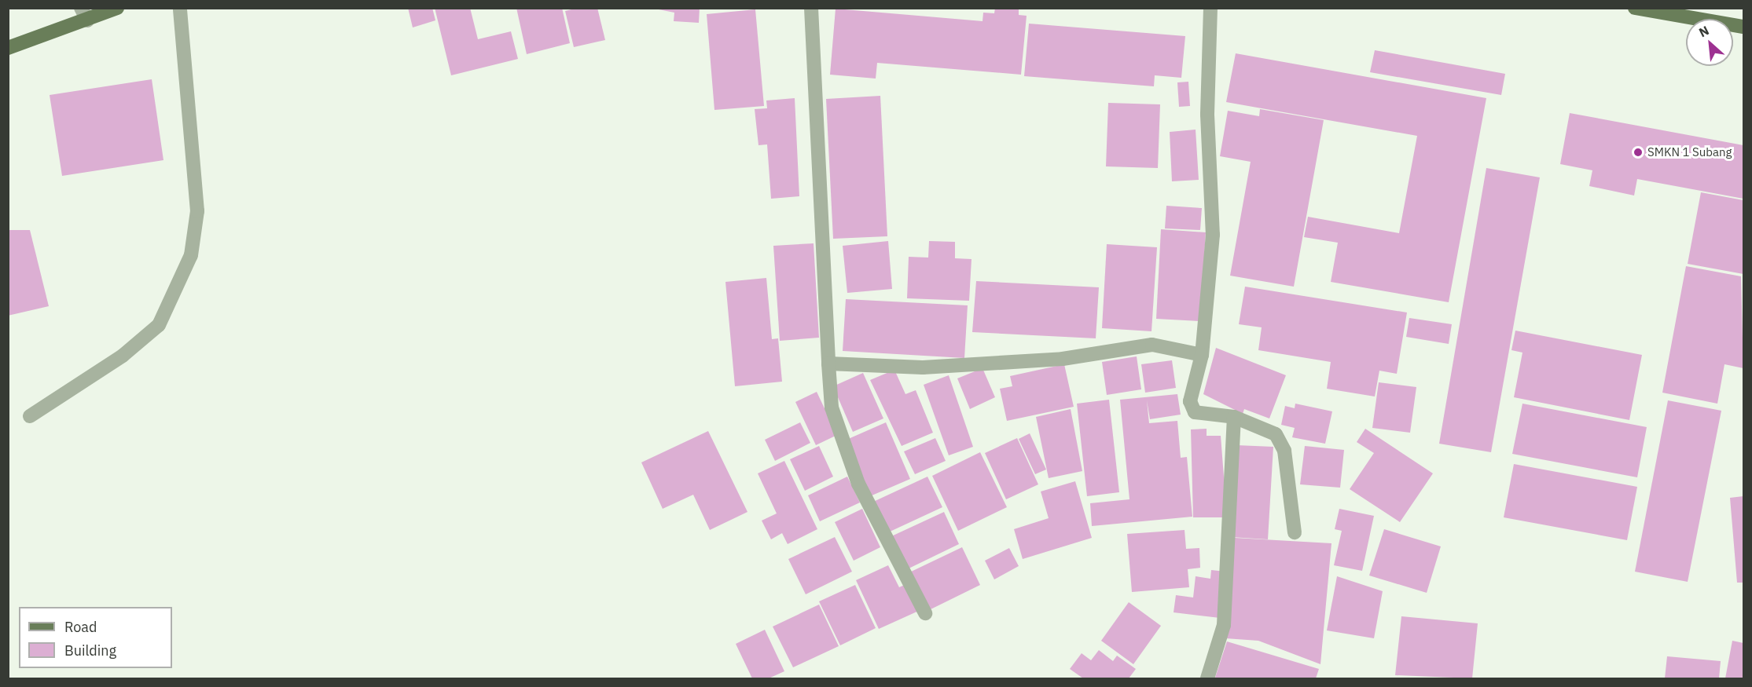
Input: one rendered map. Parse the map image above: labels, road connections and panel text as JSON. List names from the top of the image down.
{
  "places": ["SMKN 1 Subang"],
  "legend": ["Road", "Building"],
  "north": "top left"
}
